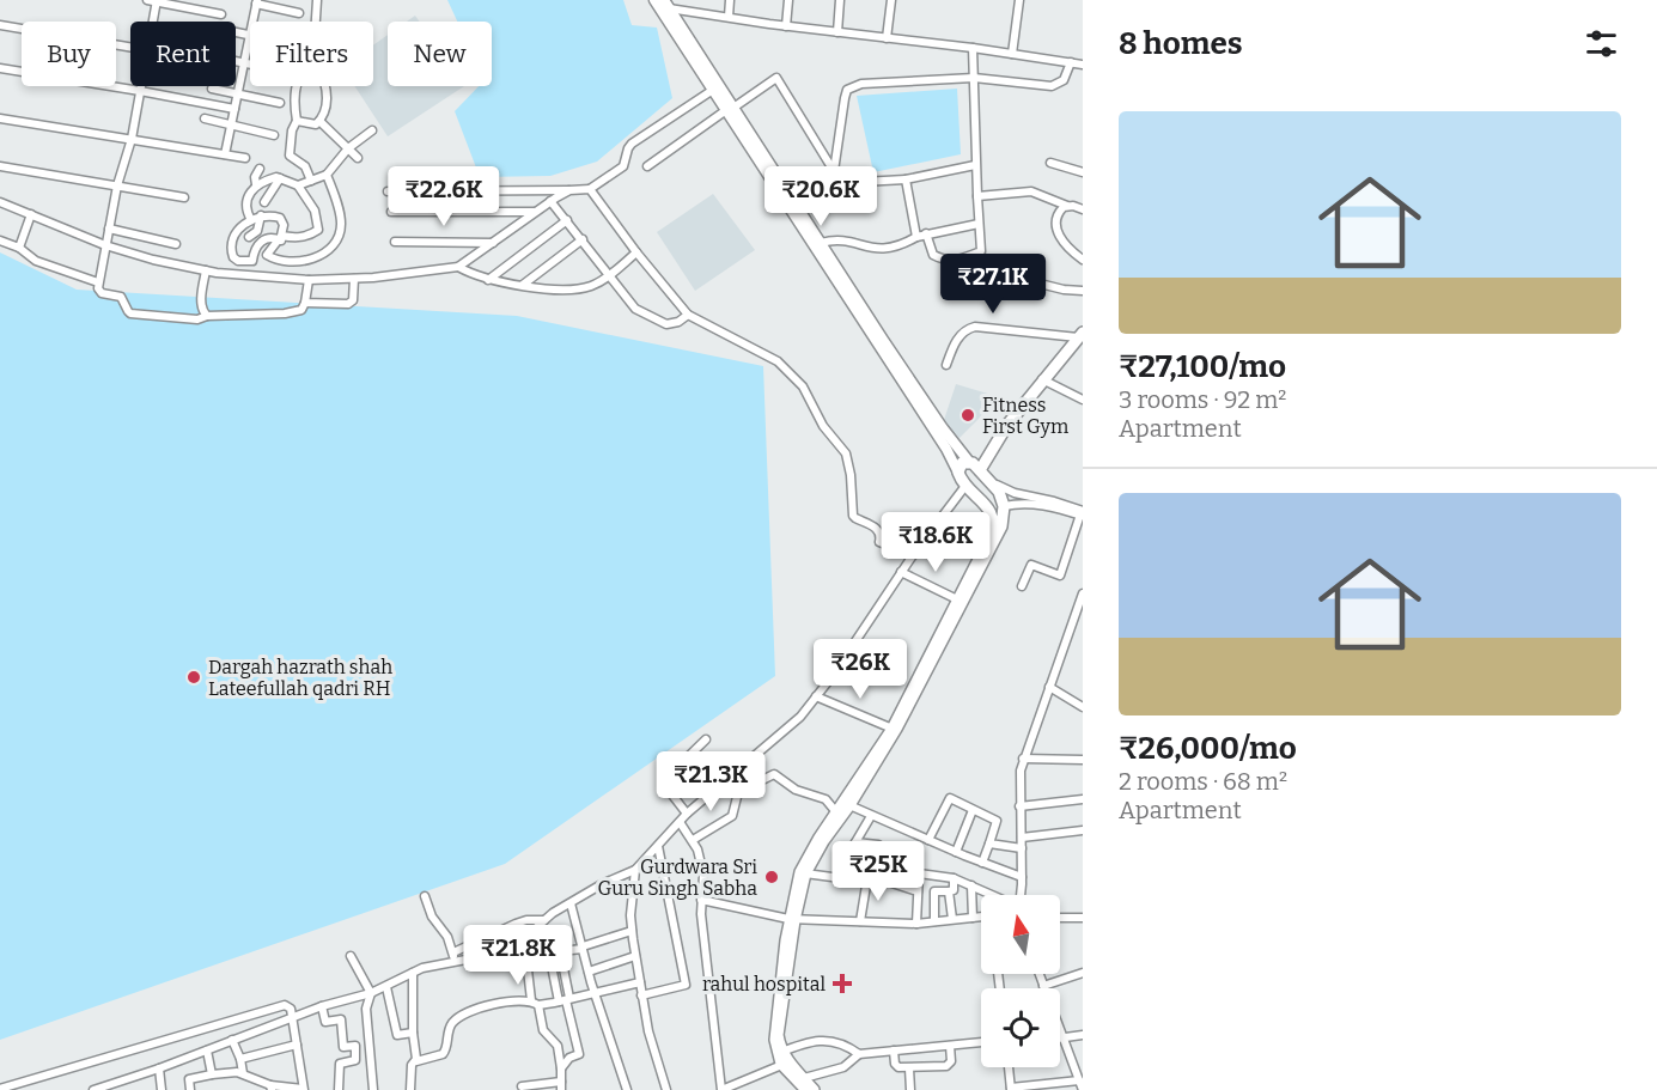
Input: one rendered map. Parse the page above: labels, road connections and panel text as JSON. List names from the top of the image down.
{
  "places": {
    "other": ["Fitness First Gym", "Dargah hazrath shah Lateefullah qadri RH", "Gurdwara Sri Guru Singh Sabha"],
    "health": ["rahul hospital"]
  },
  "north": "top",
  "page": {
    "heading": "8 homes",
    "chip": [
      "Buy",
      "Rent",
      "Filters",
      "New"
    ],
    "list": [
      {
        "name": "₹27,100/mo",
        "note": "3 rooms · 92 m² · Apartment"
      },
      {
        "name": "₹26,000/mo",
        "note": "2 rooms · 68 m² · Apartment"
      }
    ],
    "price": [
      "₹22.6K",
      "₹20.6K",
      "₹27.1K",
      "₹18.6K",
      "₹26K",
      "₹21.3K",
      "₹25K",
      "₹21.8K"
    ]
  }
}
